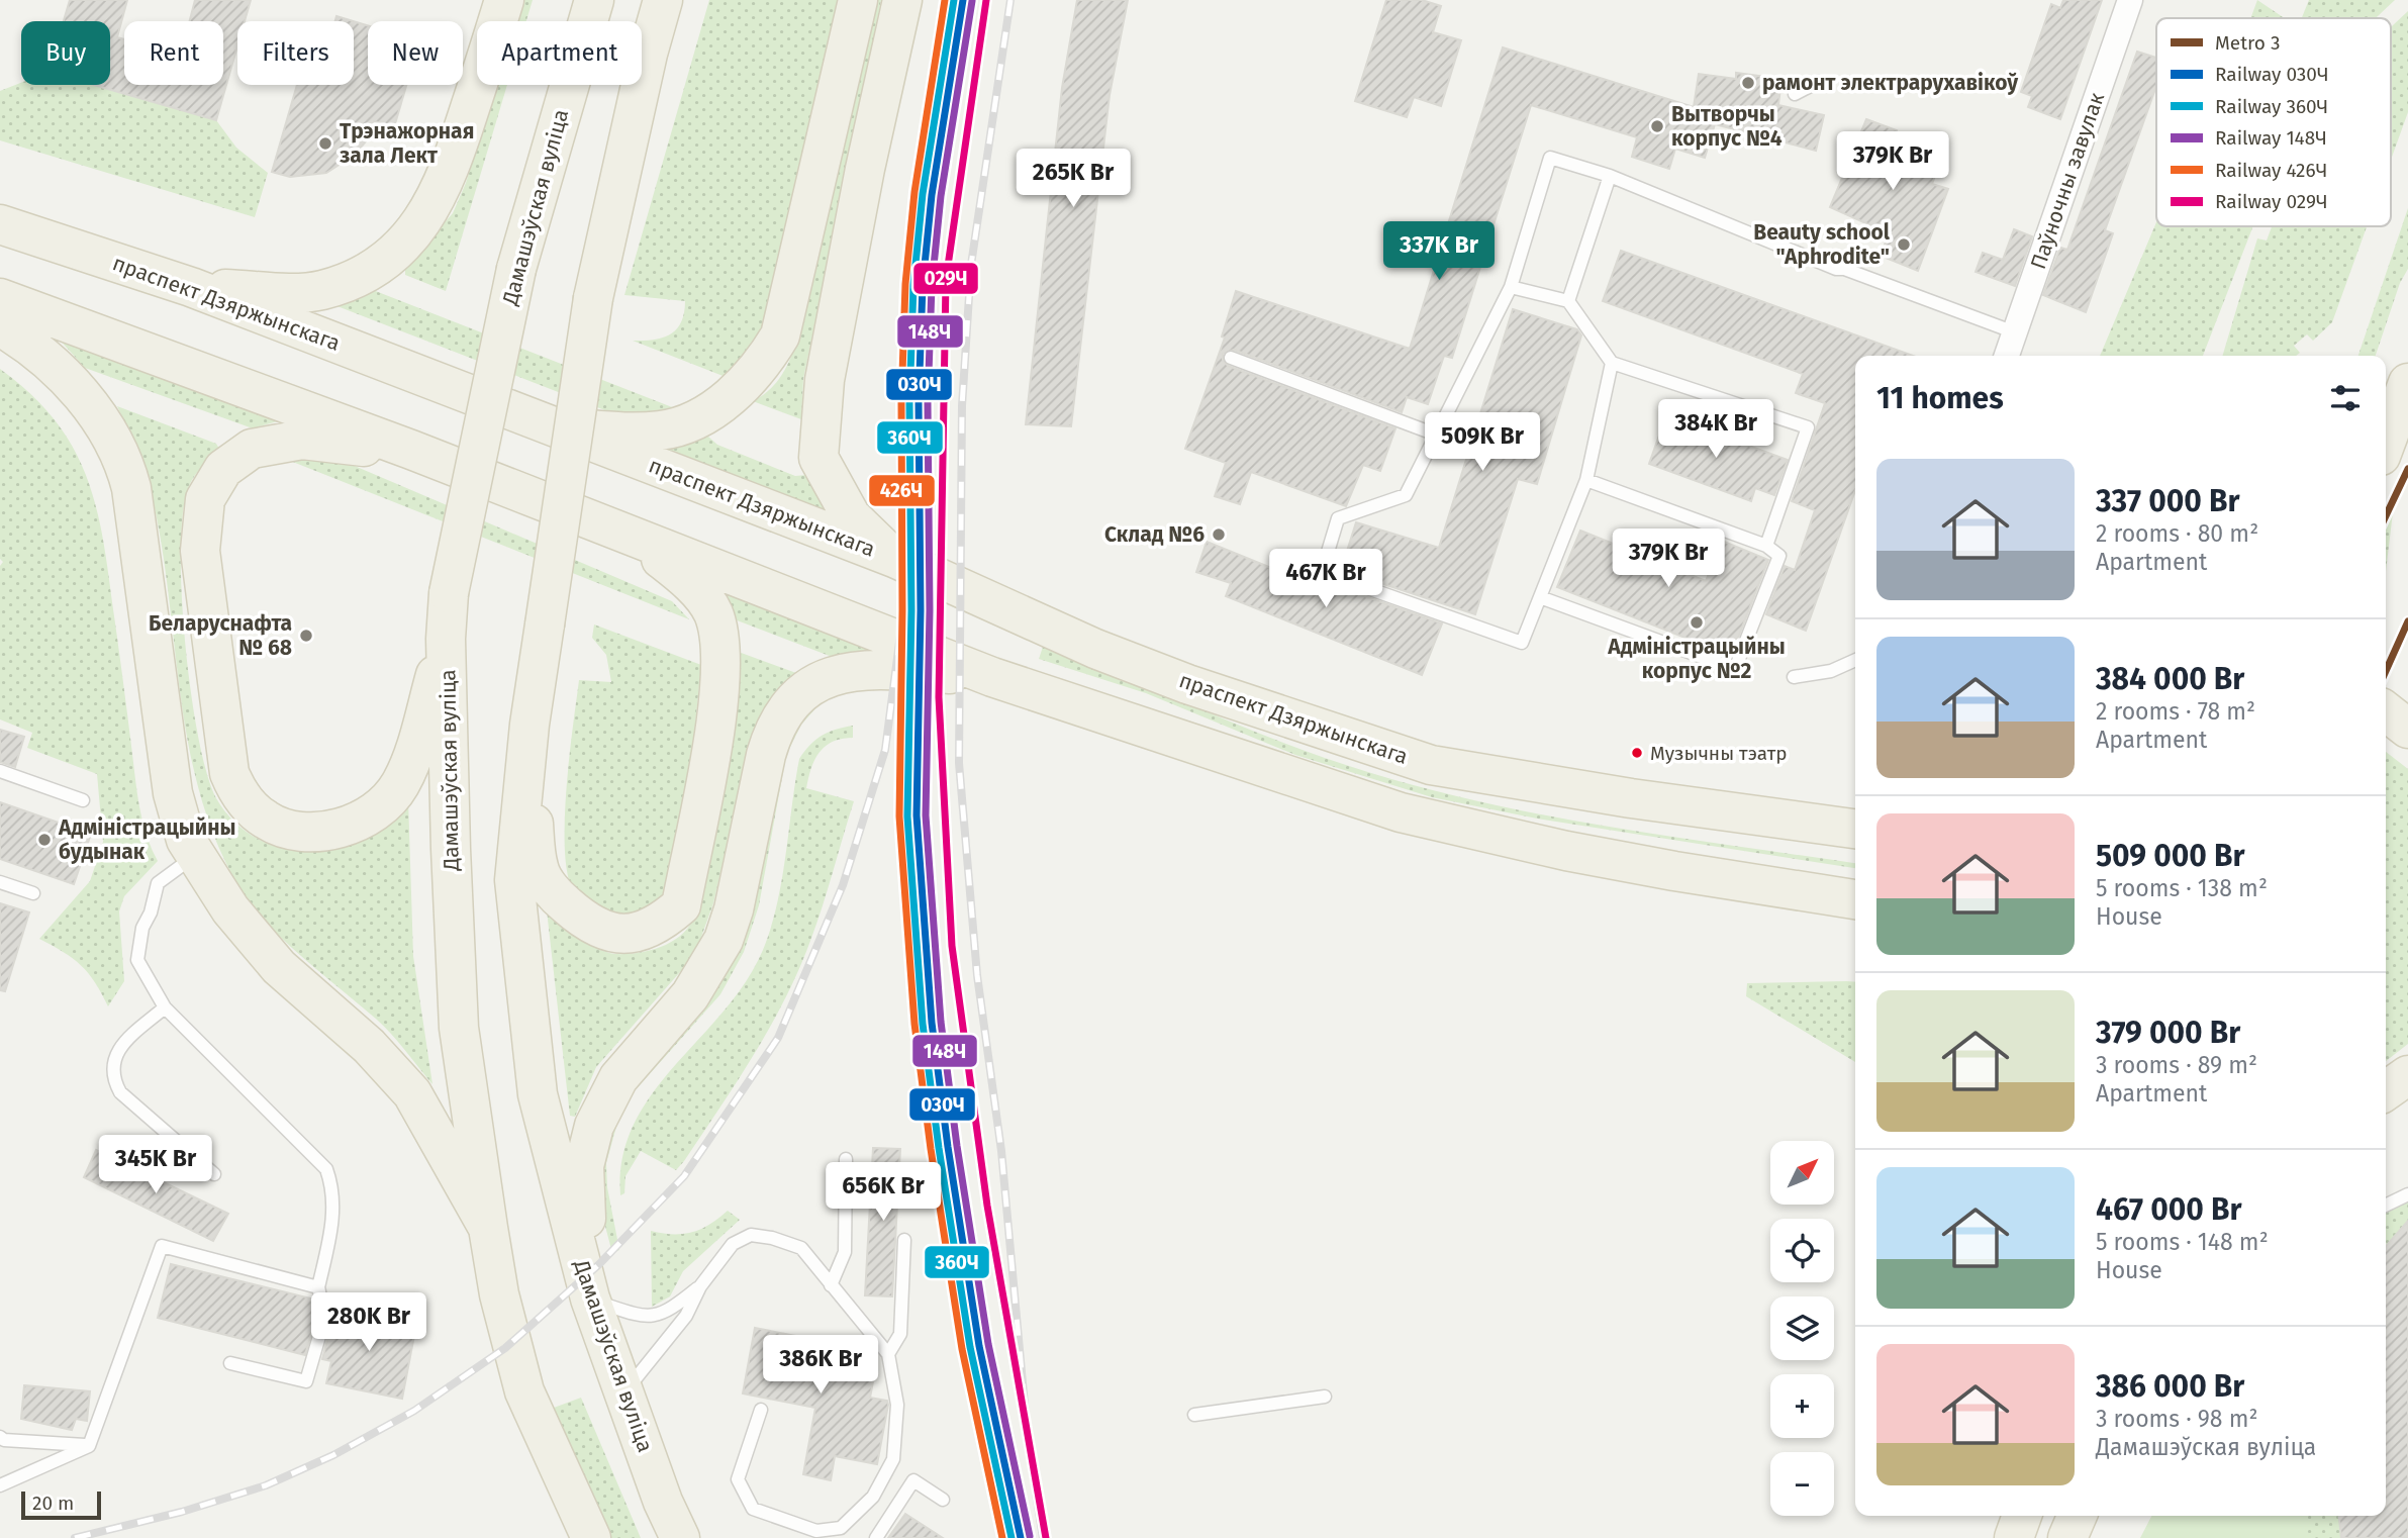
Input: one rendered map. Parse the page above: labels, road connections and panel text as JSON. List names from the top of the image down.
{
  "streets": {
    "main road": ["Дамашэўская вуліца", "праспект Дзяржынскага"],
    "street": ["Паўночны завулак"]
  },
  "places": [
    "рамонт электрарухавікоў",
    "Вытворчы корпус №4",
    "Трэнажорная зала Лект",
    "Beauty school \"Aphrodite\"",
    "Склад №6",
    "Адміністрацыйны корпус №2",
    "Беларуснафта № 68",
    "Музычны тэатр",
    "Адміністрацыйны будынак"
  ],
  "lines": [
    "rail line 030Ч",
    "rail line 360Ч",
    "rail line 426Ч",
    "rail line 029Ч",
    "rail line 148Ч",
    "metro line 3"
  ],
  "legend": [
    "Metro 3",
    "Railway 030Ч",
    "Railway 360Ч",
    "Railway 148Ч",
    "Railway 426Ч",
    "Railway 029Ч"
  ],
  "scale_bar": "20 m",
  "north": "top right",
  "page": {
    "chip": [
      "Buy",
      "Rent",
      "Filters",
      "New",
      "Apartment"
    ],
    "price": [
      "379K Br",
      "265K Br",
      "337K Br",
      "384K Br",
      "509K Br",
      "379K Br",
      "467K Br",
      "345K Br",
      "656K Br",
      "280K Br",
      "386K Br"
    ],
    "heading": "11 homes",
    "list": [
      {
        "name": "337 000 Br",
        "note": "2 rooms · 80 m² · Apartment"
      },
      {
        "name": "384 000 Br",
        "note": "2 rooms · 78 m² · Apartment"
      },
      {
        "name": "509 000 Br",
        "note": "5 rooms · 138 m² · House"
      },
      {
        "name": "379 000 Br",
        "note": "3 rooms · 89 m² · Apartment"
      },
      {
        "name": "467 000 Br",
        "note": "5 rooms · 148 m² · House"
      },
      {
        "name": "386 000 Br",
        "note": "3 rooms · 98 m² · Дамашэўская вуліца"
      }
    ],
    "map_buttons": ["+", "−"],
    "scale": "20 m"
  }
}
